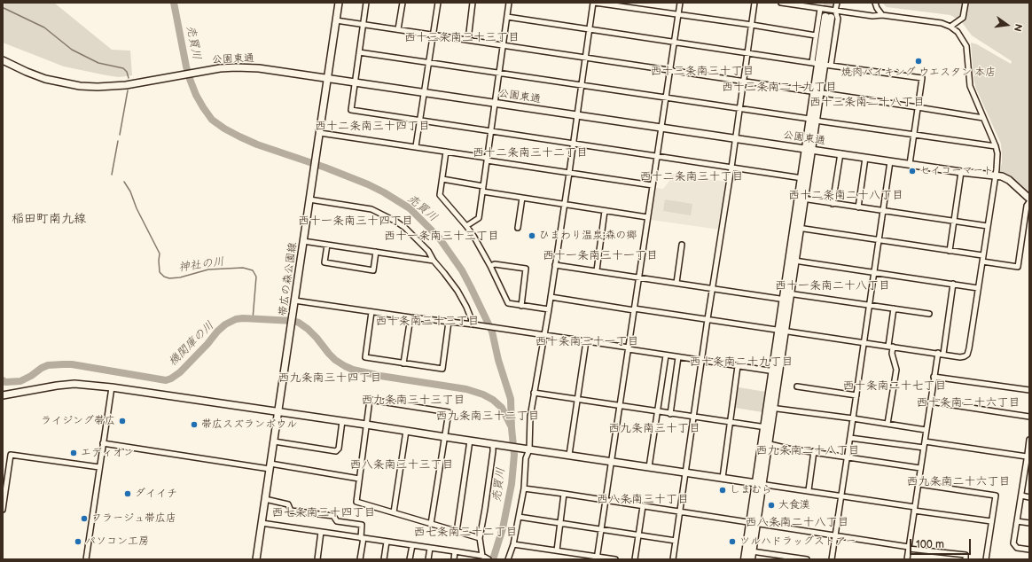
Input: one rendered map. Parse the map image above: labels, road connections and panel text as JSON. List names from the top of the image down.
{
  "streets": {
    "street": ["公園東通", "帯広の森公園線"]
  },
  "crossings": [
    ["公園東通", "帯広の森公園線"]
  ],
  "districts": [
    "西十三条南三十三丁目",
    "西十三条南三十丁目",
    "西十三条南二十九丁目",
    "西十三条南二十八丁目",
    "西十二条南三十四丁目",
    "西十二条南三十二丁目",
    "西十二条南三十丁目",
    "西十二条南二十八丁目",
    "稲田町南九線",
    "西十一条南三十四丁目",
    "西十一条南三十三丁目",
    "西十一条南三十一丁目",
    "西十一条南二十八丁目",
    "西十条南三十三丁目",
    "西十条南三十一丁目",
    "西十条南二十九丁目",
    "西九条南三十四丁目",
    "西十条南二十七丁目",
    "西九条南三十三丁目",
    "西十条南二十六丁目",
    "西九条南三十二丁目",
    "西九条南三十丁目",
    "西九条南二十八丁目",
    "西八条南三十三丁目",
    "西九条南二十六丁目",
    "西八条南三十丁目",
    "西七条南三十四丁目",
    "西八条南二十八丁目",
    "西七条南三十二丁目"
  ],
  "water": ["売買川", "神社の川", "機関庫の川"],
  "places": [
    "焼肉バイキング ウエスタン 本店",
    "セイコーマート",
    "ひまわり温泉;森の郷",
    "ライジング帯広",
    "帯広スズランボウル",
    "エディオン",
    "しまむら",
    "ダイイチ",
    "大食漢",
    "フラージュ帯広店",
    "パソコン工房",
    "ツルハドラッグストアー"
  ],
  "scale_bar": "100 m",
  "north": "right"
}
